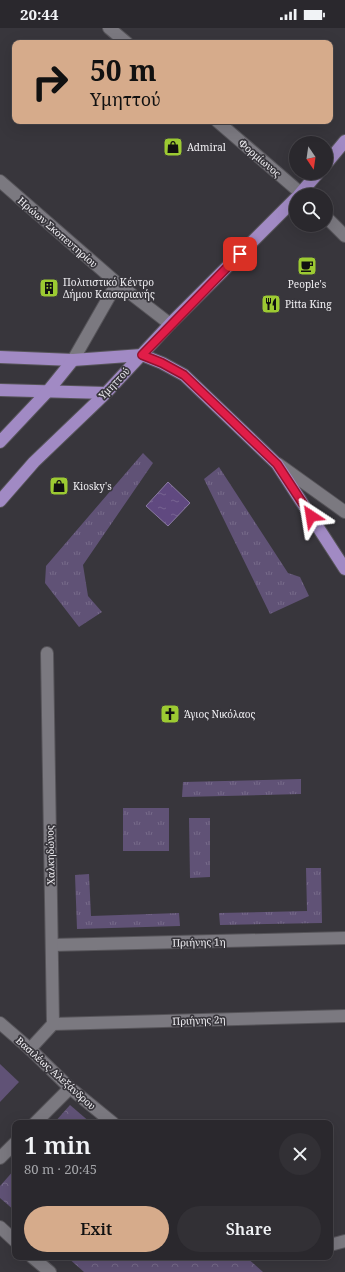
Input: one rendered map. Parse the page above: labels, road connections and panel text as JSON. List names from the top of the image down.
{
  "streets": {
    "main road": ["Υμηττού"],
    "street": [
      "Φορμίωνος",
      "Ηρώων Σκοπευτηρίου",
      "Χαλκηδώνος",
      "Πριήνης 1η",
      "Πριήνης 2η",
      "Βασιλέως Αλεξάνδρου"
    ]
  },
  "crossings": [
    ["Ηρώων Σκοπευτηρίου", "Υμηττού"],
    ["Χαλκηδώνος", "Πριήνης 1η"],
    ["Χαλκηδώνος", "Πριήνης 2η"]
  ],
  "places": {
    "shop": ["Admiral", "Kiosky's"],
    "cafe": ["People's"],
    "building": ["Πολιτιστικό Κέντρο Δήμου Καισαριανής"],
    "restaurant": ["Pitta King"],
    "church": ["Άγιος Νικόλαος"]
  },
  "north": "bottom",
  "page": {
    "status": "20:44",
    "turn": ["50 m", "Υμηττού"],
    "heading": ["1 min", "80 m · 20:45"],
    "buttons": ["Exit", "Share"]
  }
}
